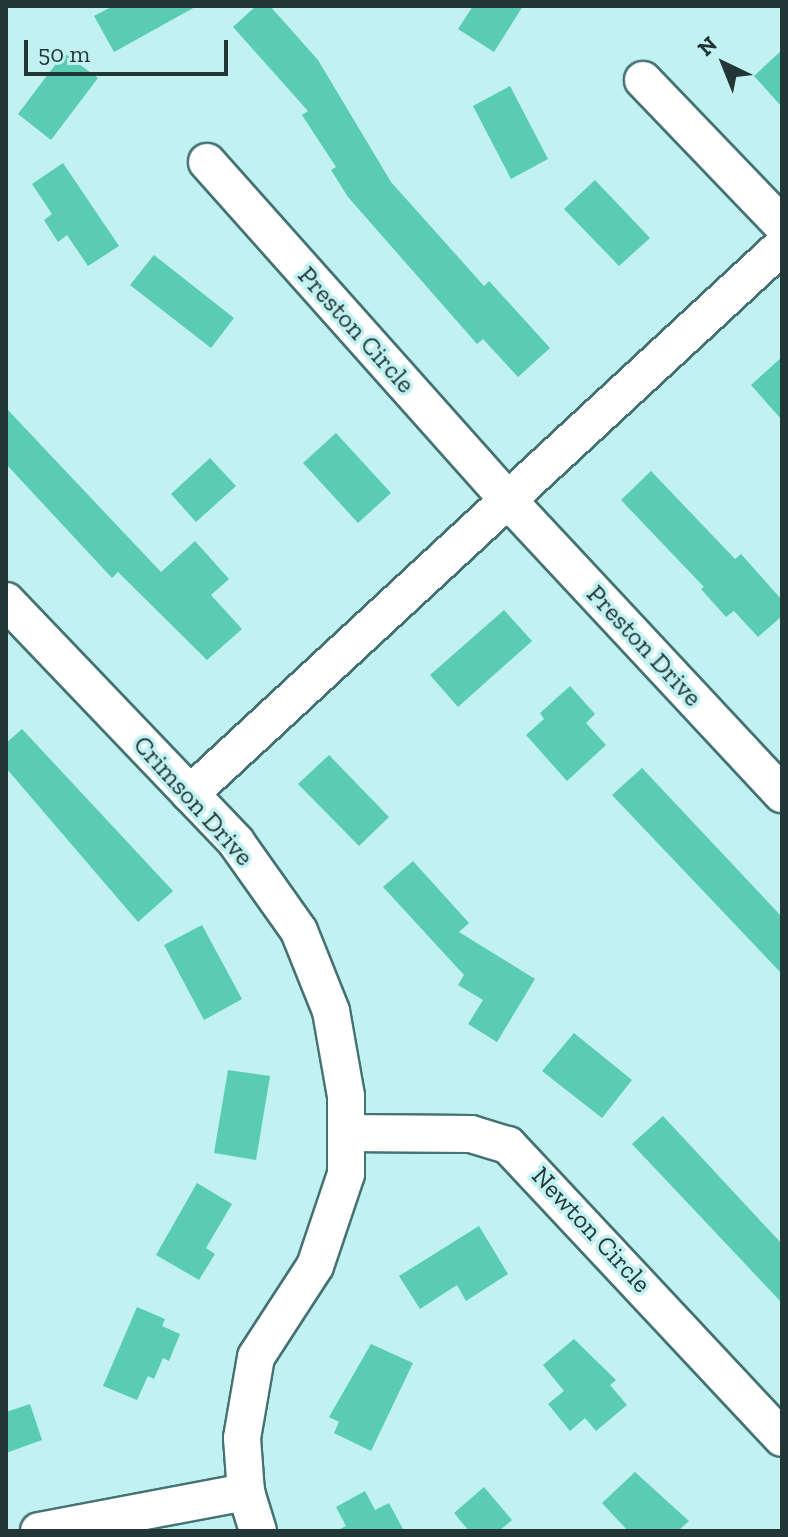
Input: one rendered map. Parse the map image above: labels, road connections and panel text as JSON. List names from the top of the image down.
{
  "streets": {
    "street": [
      "Preston Circle",
      "Preston Drive",
      "Crimson Drive",
      "Newton Circle"
    ]
  },
  "crossings": [
    ["Preston Circle", "Preston Drive"],
    ["Crimson Drive", "Newton Circle"]
  ],
  "scale_bar": "50 m",
  "north": "top left"
}
